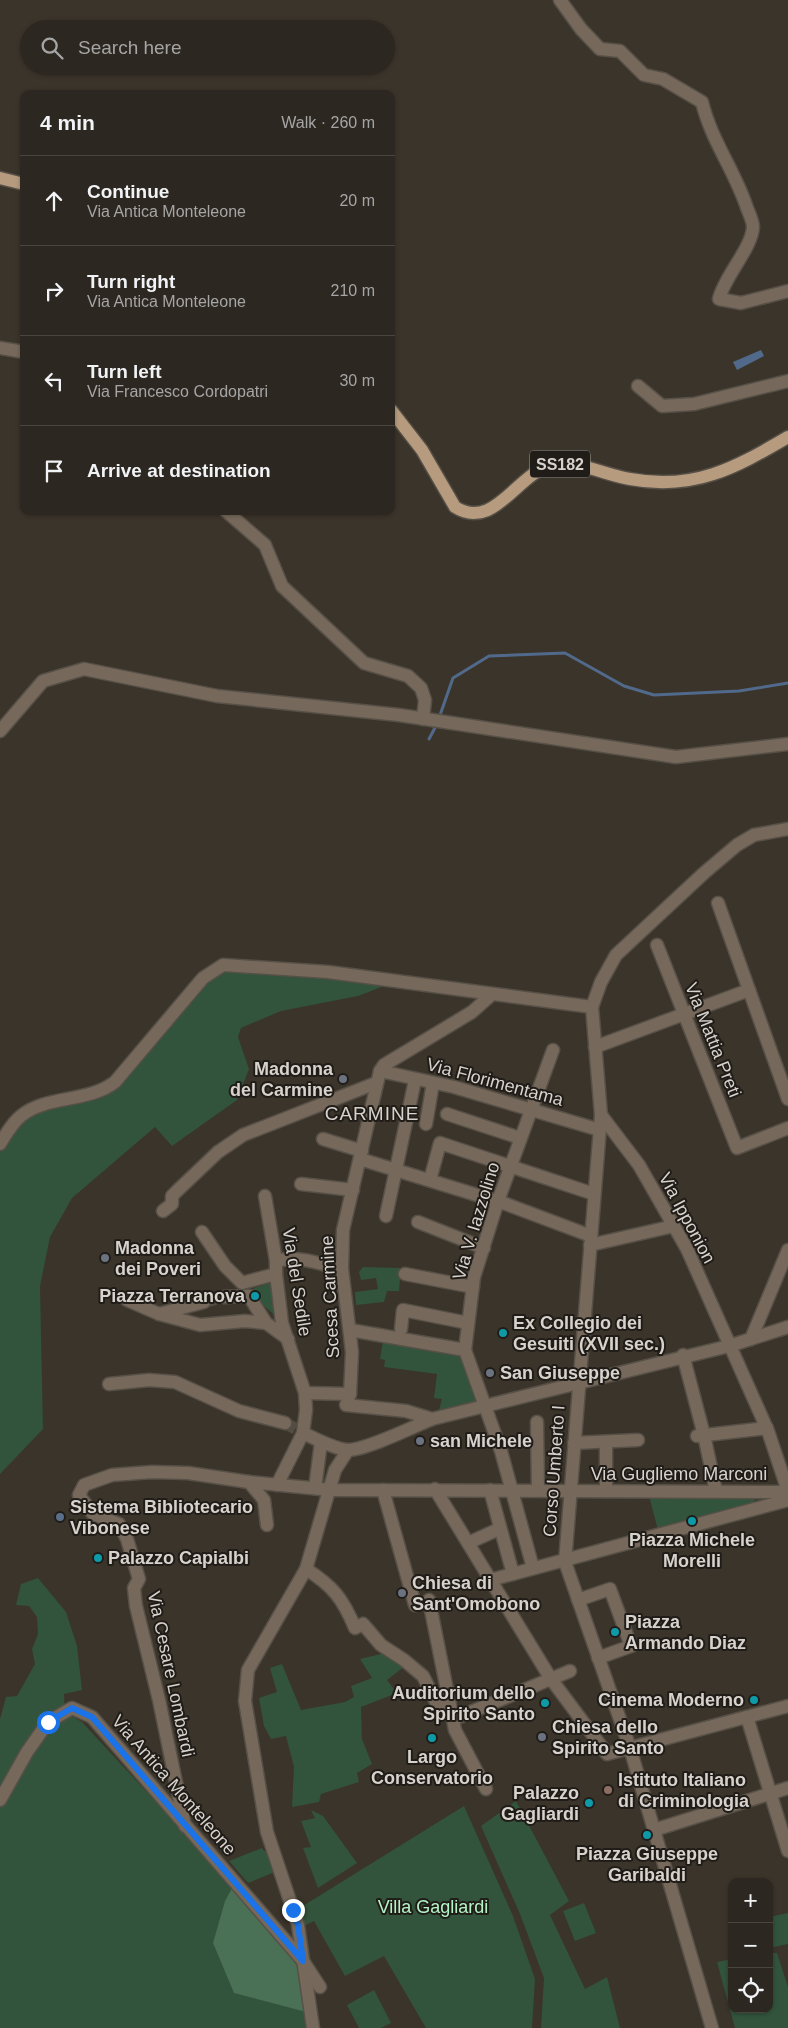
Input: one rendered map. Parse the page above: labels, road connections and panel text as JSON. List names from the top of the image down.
{
  "streets": {
    "main road": ["SS182"],
    "street": [
      "Via Mattia Preti",
      "Via Florimentama",
      "Via Ipponion",
      "Via V. Iazzolino",
      "Via del Sedile",
      "Scesa Carmine",
      "Corso Umberto I",
      "Via Gugliemo Marconi",
      "Via Cesare Lombardi",
      "Via Antica Monteleone"
    ]
  },
  "crossings": [
    ["Via Florimentama", "Via V. Iazzolino"],
    ["Via Florimentama", "Scesa Carmine"],
    ["Via Florimentama", "Corso Umberto I"],
    ["Via Ipponion", "Corso Umberto I"],
    ["Via Ipponion", "Via Gugliemo Marconi"],
    ["Via V. Iazzolino", "Via Gugliemo Marconi"],
    ["Via del Sedile", "Via Gugliemo Marconi"],
    ["Corso Umberto I", "Via Gugliemo Marconi"],
    ["Via Gugliemo Marconi", "Via Cesare Lombardi"],
    ["Via Cesare Lombardi", "Via Antica Monteleone"]
  ],
  "districts": ["CARMINE"],
  "parks": ["Villa Gagliardi"],
  "places": [
    "Madonna del Carmine",
    "Madonna dei Poveri",
    "Piazza Terranova",
    "Ex Collegio dei Gesuiti (XVII sec.)",
    "San Giuseppe",
    "san Michele",
    "Sistema Bibliotecario Vibonese",
    "Piazza Michele Morelli",
    "Palazzo Capialbi",
    "Chiesa di Sant'Omobono",
    "Piazza Armando Diaz",
    "Cinema Moderno",
    "Auditorium dello Spirito Santo",
    "Chiesa dello Spirito Santo",
    "Largo Conservatorio",
    "Istituto Italiano di Criminologia",
    "Palazzo Gagliardi",
    "Piazza Giuseppe Garibaldi"
  ],
  "page": {
    "search": "Search here",
    "heading": ["4 min", "Walk · 260 m"],
    "list": [
      ["Continue", "Via Antica Monteleone", "20 m"],
      ["Turn right", "Via Antica Monteleone", "210 m"],
      ["Turn left", "Via Francesco Cordopatri", "30 m"],
      "Arrive at destination"
    ],
    "map_buttons": ["+", "−"]
  }
}
